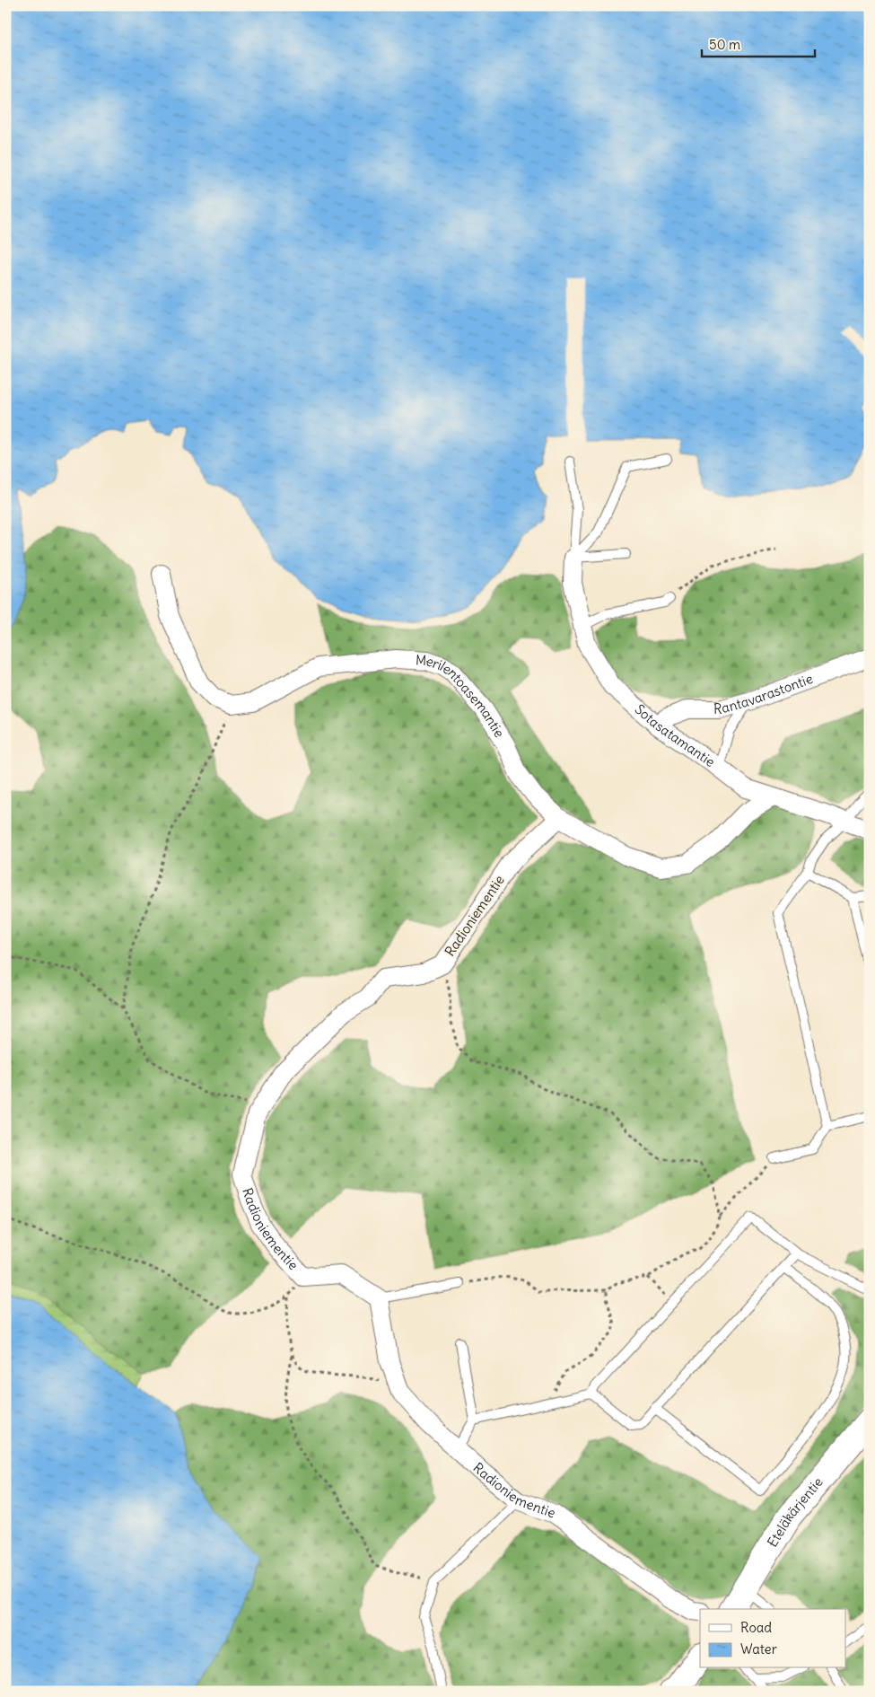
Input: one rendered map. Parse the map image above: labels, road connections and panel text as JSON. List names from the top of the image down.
{
  "streets": {
    "street": [
      "Rantavarastontie",
      "Merilentoasemantie",
      "Sotasatamantie",
      "Radioniementie",
      "Eteläkärjentie"
    ]
  },
  "crossings": [
    ["Rantavarastontie", "Sotasatamantie"],
    ["Merilentoasemantie", "Sotasatamantie"],
    ["Merilentoasemantie", "Radioniementie"]
  ],
  "legend": ["Road", "Water"],
  "scale_bar": "50 m"
}
